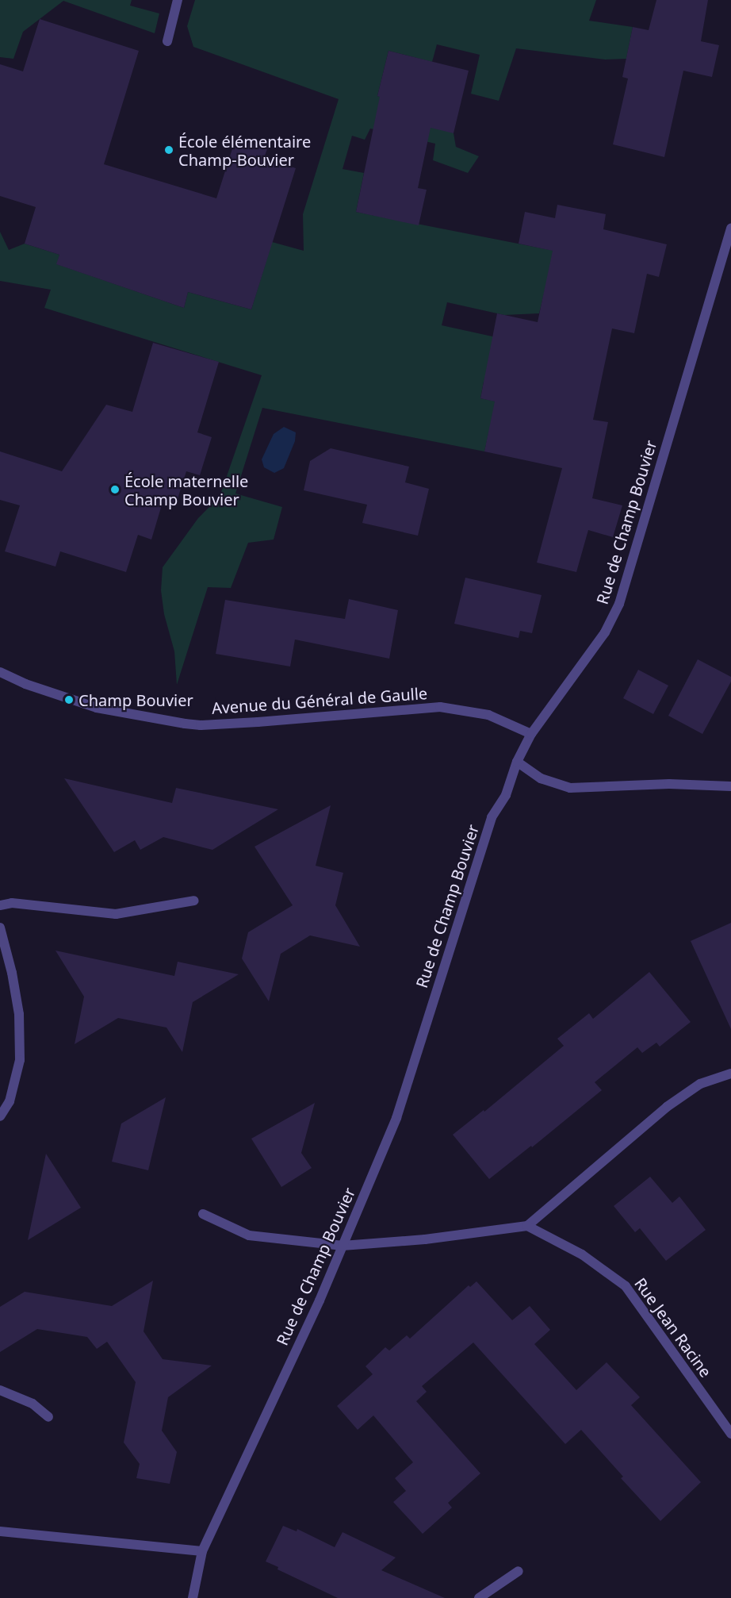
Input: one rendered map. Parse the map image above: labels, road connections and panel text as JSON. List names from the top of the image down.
{
  "streets": {
    "street": ["Rue de Champ Bouvier", "Avenue du Général de Gaulle", "Rue Jean Racine"]
  },
  "crossings": [
    ["Rue de Champ Bouvier", "Avenue du Général de Gaulle"]
  ],
  "places": ["École élémentaire Champ-Bouvier", "École maternelle Champ Bouvier", "Champ Bouvier"]
}
